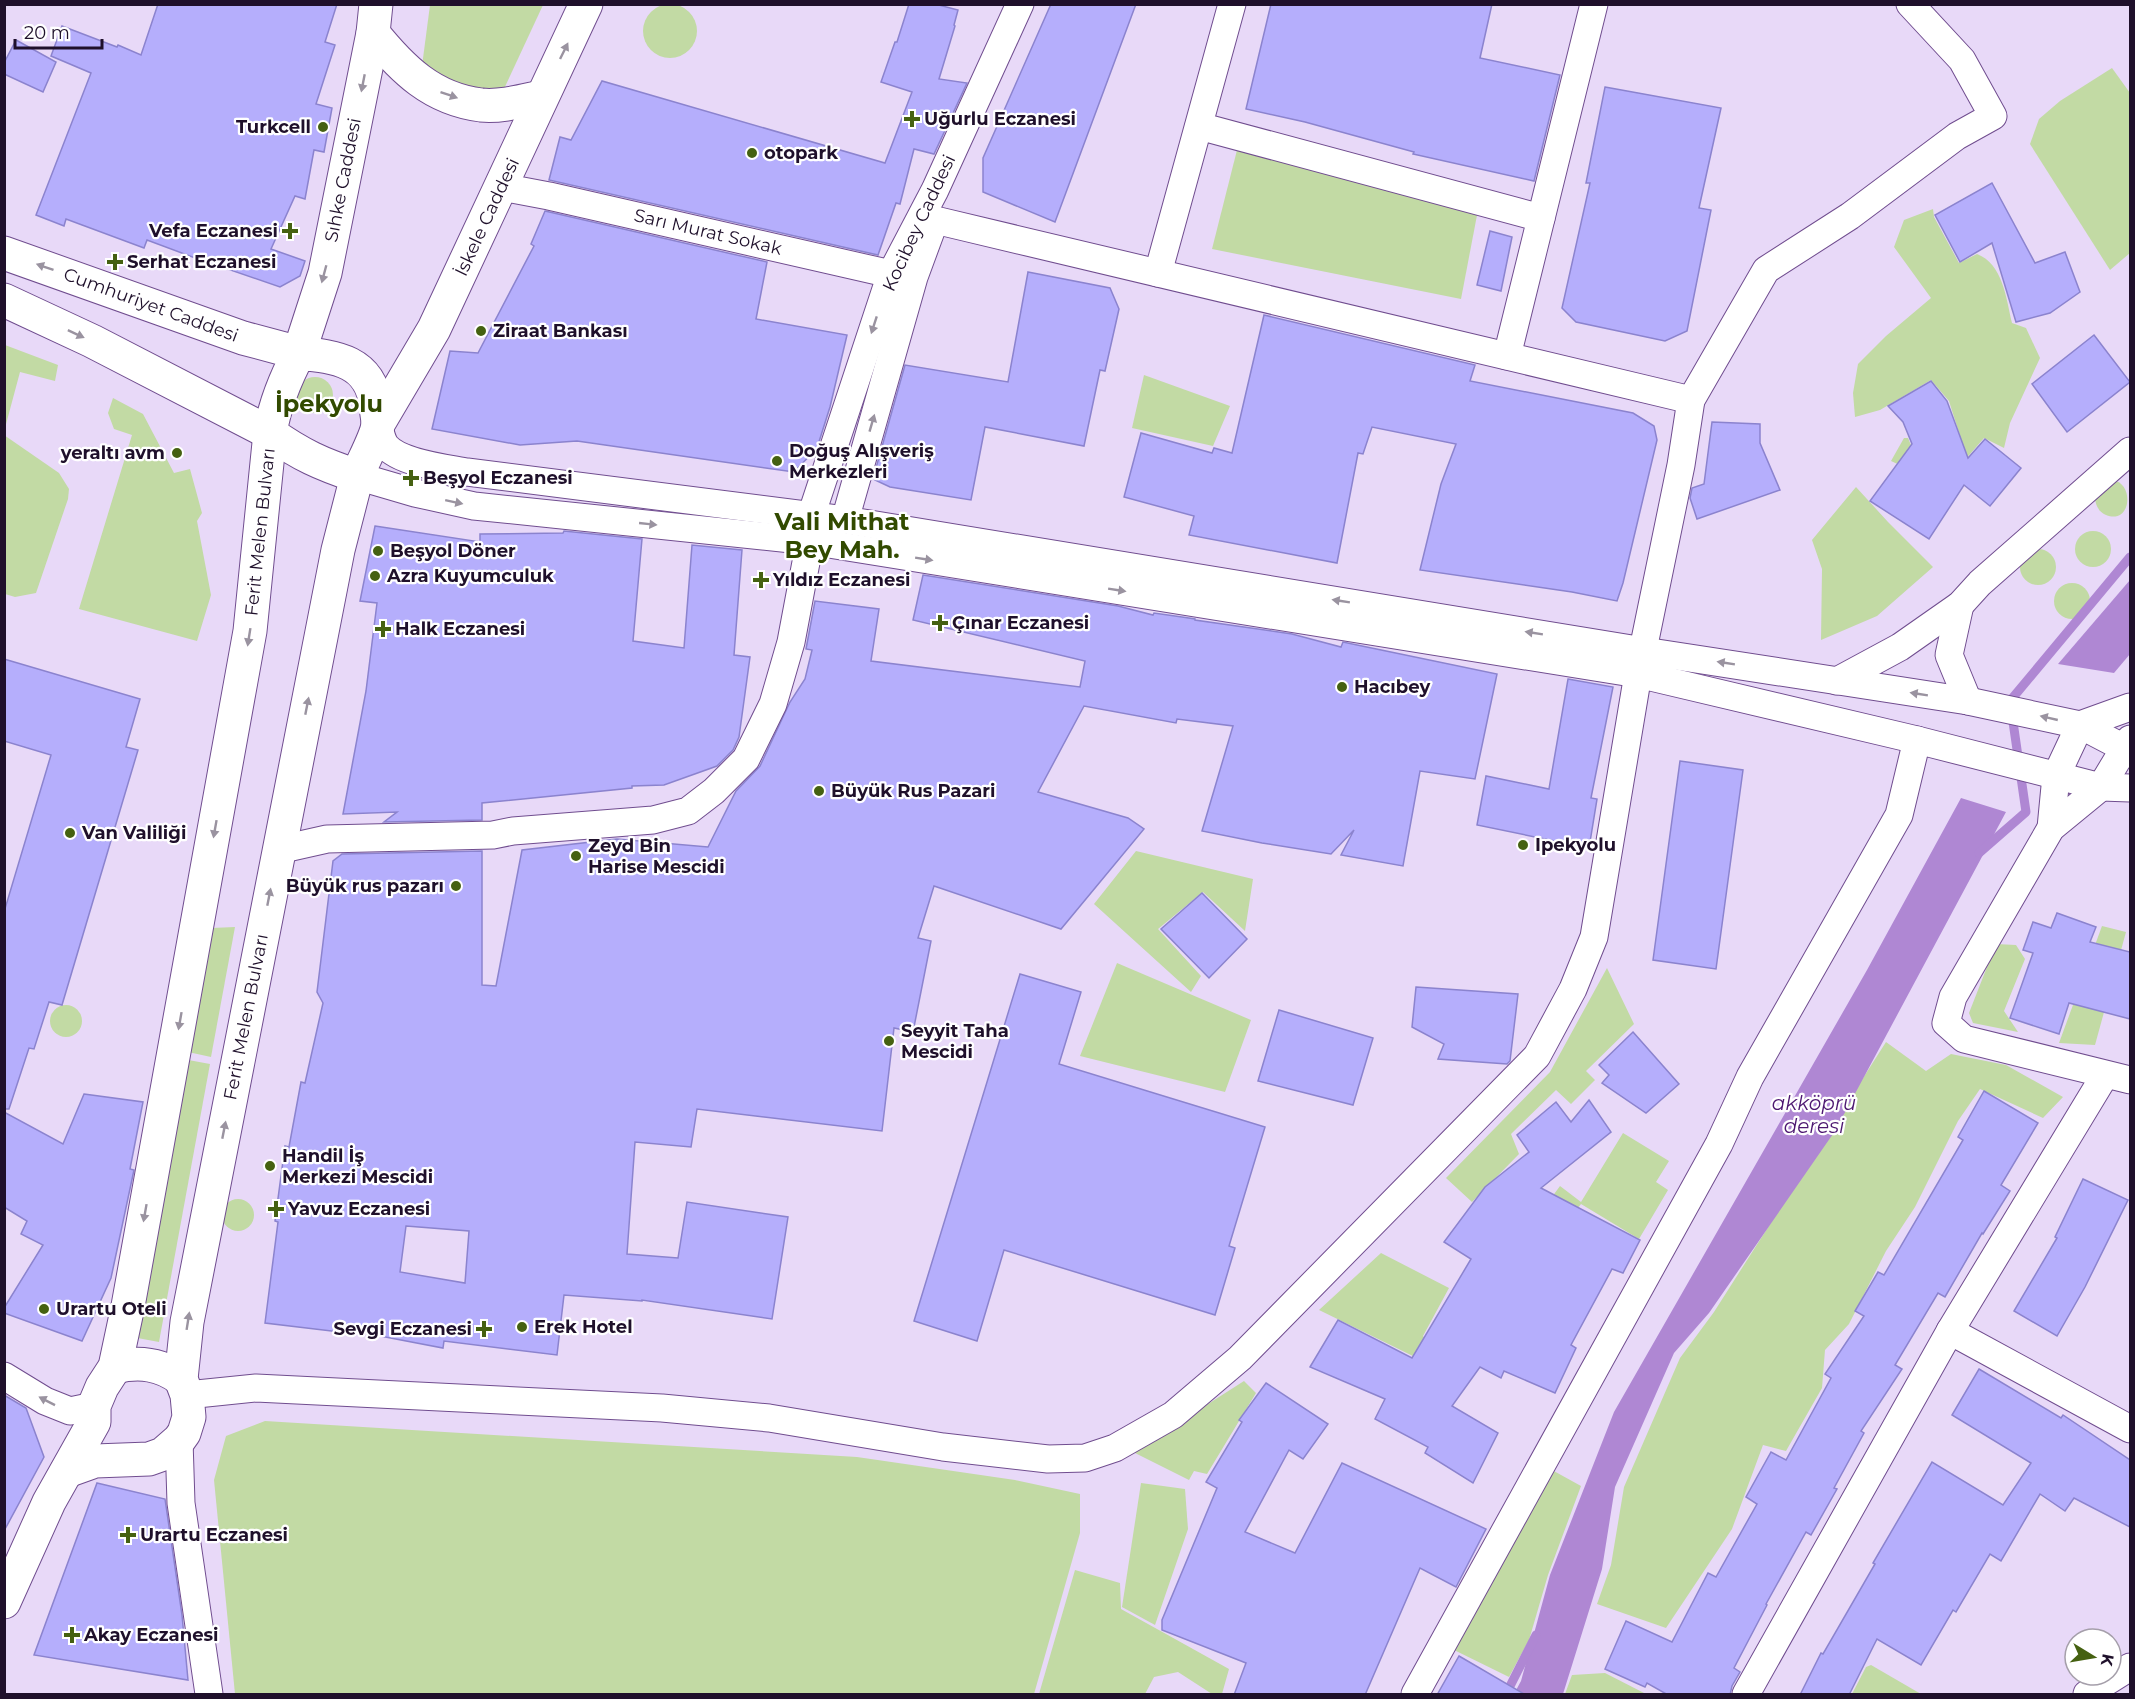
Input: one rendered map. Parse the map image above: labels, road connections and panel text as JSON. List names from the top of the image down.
{
  "streets": {
    "main road": [
      "Sıhke Caddesi",
      "İskele Caddesi",
      "Cumhuriyet Caddesi",
      "Ferit Melen Bulvarı"
    ],
    "street": ["Kocibey Caddesi", "Sarı Murat Sokak"]
  },
  "crossings": [
    ["Sıhke Caddesi", "İskele Caddesi"],
    ["Sıhke Caddesi", "Cumhuriyet Caddesi"],
    ["Sıhke Caddesi", "Ferit Melen Bulvarı"],
    ["İskele Caddesi", "Sarı Murat Sokak"],
    ["İskele Caddesi", "Cumhuriyet Caddesi"],
    ["İskele Caddesi", "Ferit Melen Bulvarı"],
    ["Kocibey Caddesi", "Sarı Murat Sokak"],
    ["Kocibey Caddesi", "Ferit Melen Bulvarı"],
    ["Cumhuriyet Caddesi", "Ferit Melen Bulvarı"]
  ],
  "one_way": ["Sıhke Caddesi"],
  "districts": ["İpekyolu", "Vali Mithat Bey Mah."],
  "water": ["akköprü deresi"],
  "places": {
    "health": [
      "Uğurlu Eczanesi",
      "Vefa Eczanesi",
      "Serhat Eczanesi",
      "Beşyol Eczanesi",
      "Yıldız Eczanesi",
      "Çınar Eczanesi",
      "Halk Eczanesi",
      "Yavuz Eczanesi",
      "Sevgi Eczanesi",
      "Urartu Eczanesi",
      "Akay Eczanesi"
    ],
    "other": [
      "Turkcell",
      "otopark",
      "Ziraat Bankası",
      "yeraltı avm",
      "Doğuş Alışveriş Merkezleri",
      "Beşyol Döner",
      "Azra Kuyumculuk",
      "Hacıbey",
      "Büyük Rus Pazari",
      "Van Valiliği",
      "Ipekyolu",
      "Zeyd Bin Harise Mescidi",
      "Büyük rus pazarı",
      "Seyyit Taha Mescidi",
      "Handil İş Merkezi Mescidi",
      "Urartu Oteli",
      "Erek Hotel"
    ]
  },
  "scale_bar": "20 m",
  "north": "right"
}
